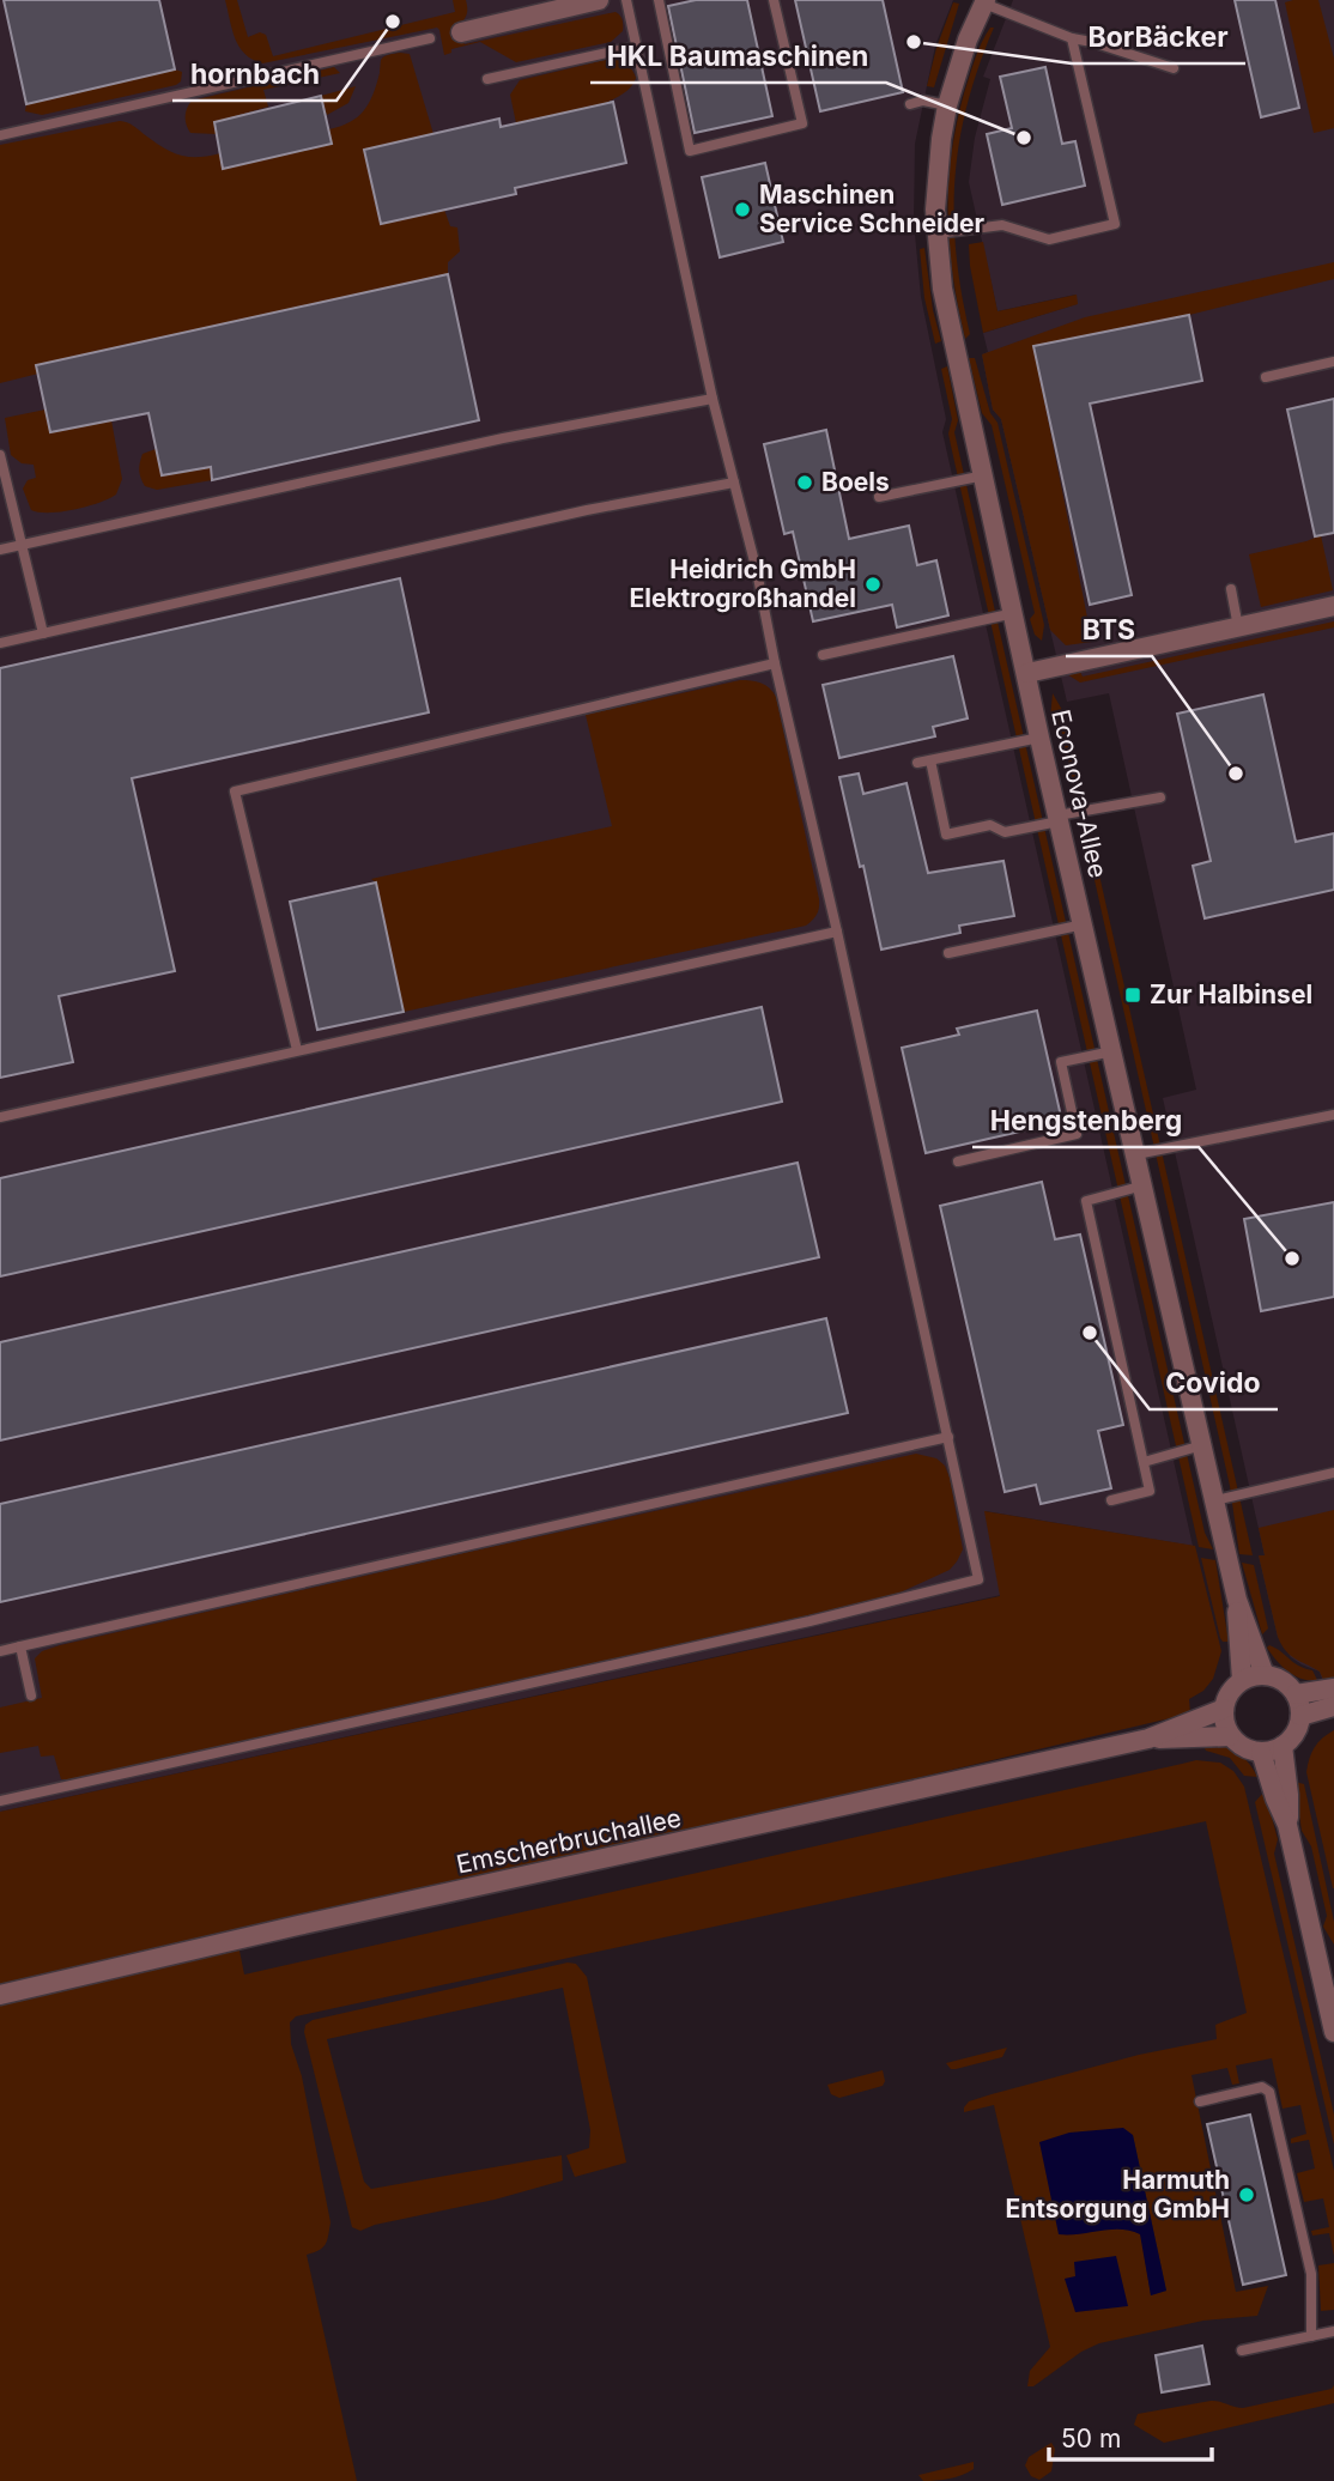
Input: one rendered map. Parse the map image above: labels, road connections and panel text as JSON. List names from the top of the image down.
{
  "streets": {
    "street": ["Econova-Allee", "Emscherbruchallee"]
  },
  "crossings": [
    ["Econova-Allee", "Emscherbruchallee"]
  ],
  "places": {
    "other": [
      "hornbach",
      "BorBäcker",
      "HKL Baumaschinen",
      "Maschinen Service Schneider",
      "Boels",
      "Heidrich GmbH Elektrogroßhandel",
      "BTS",
      "Hengstenberg",
      "Covido",
      "Harmuth Entsorgung GmbH"
    ],
    "transit": ["Zur Halbinsel"]
  },
  "scale_bar": "50 m"
}
